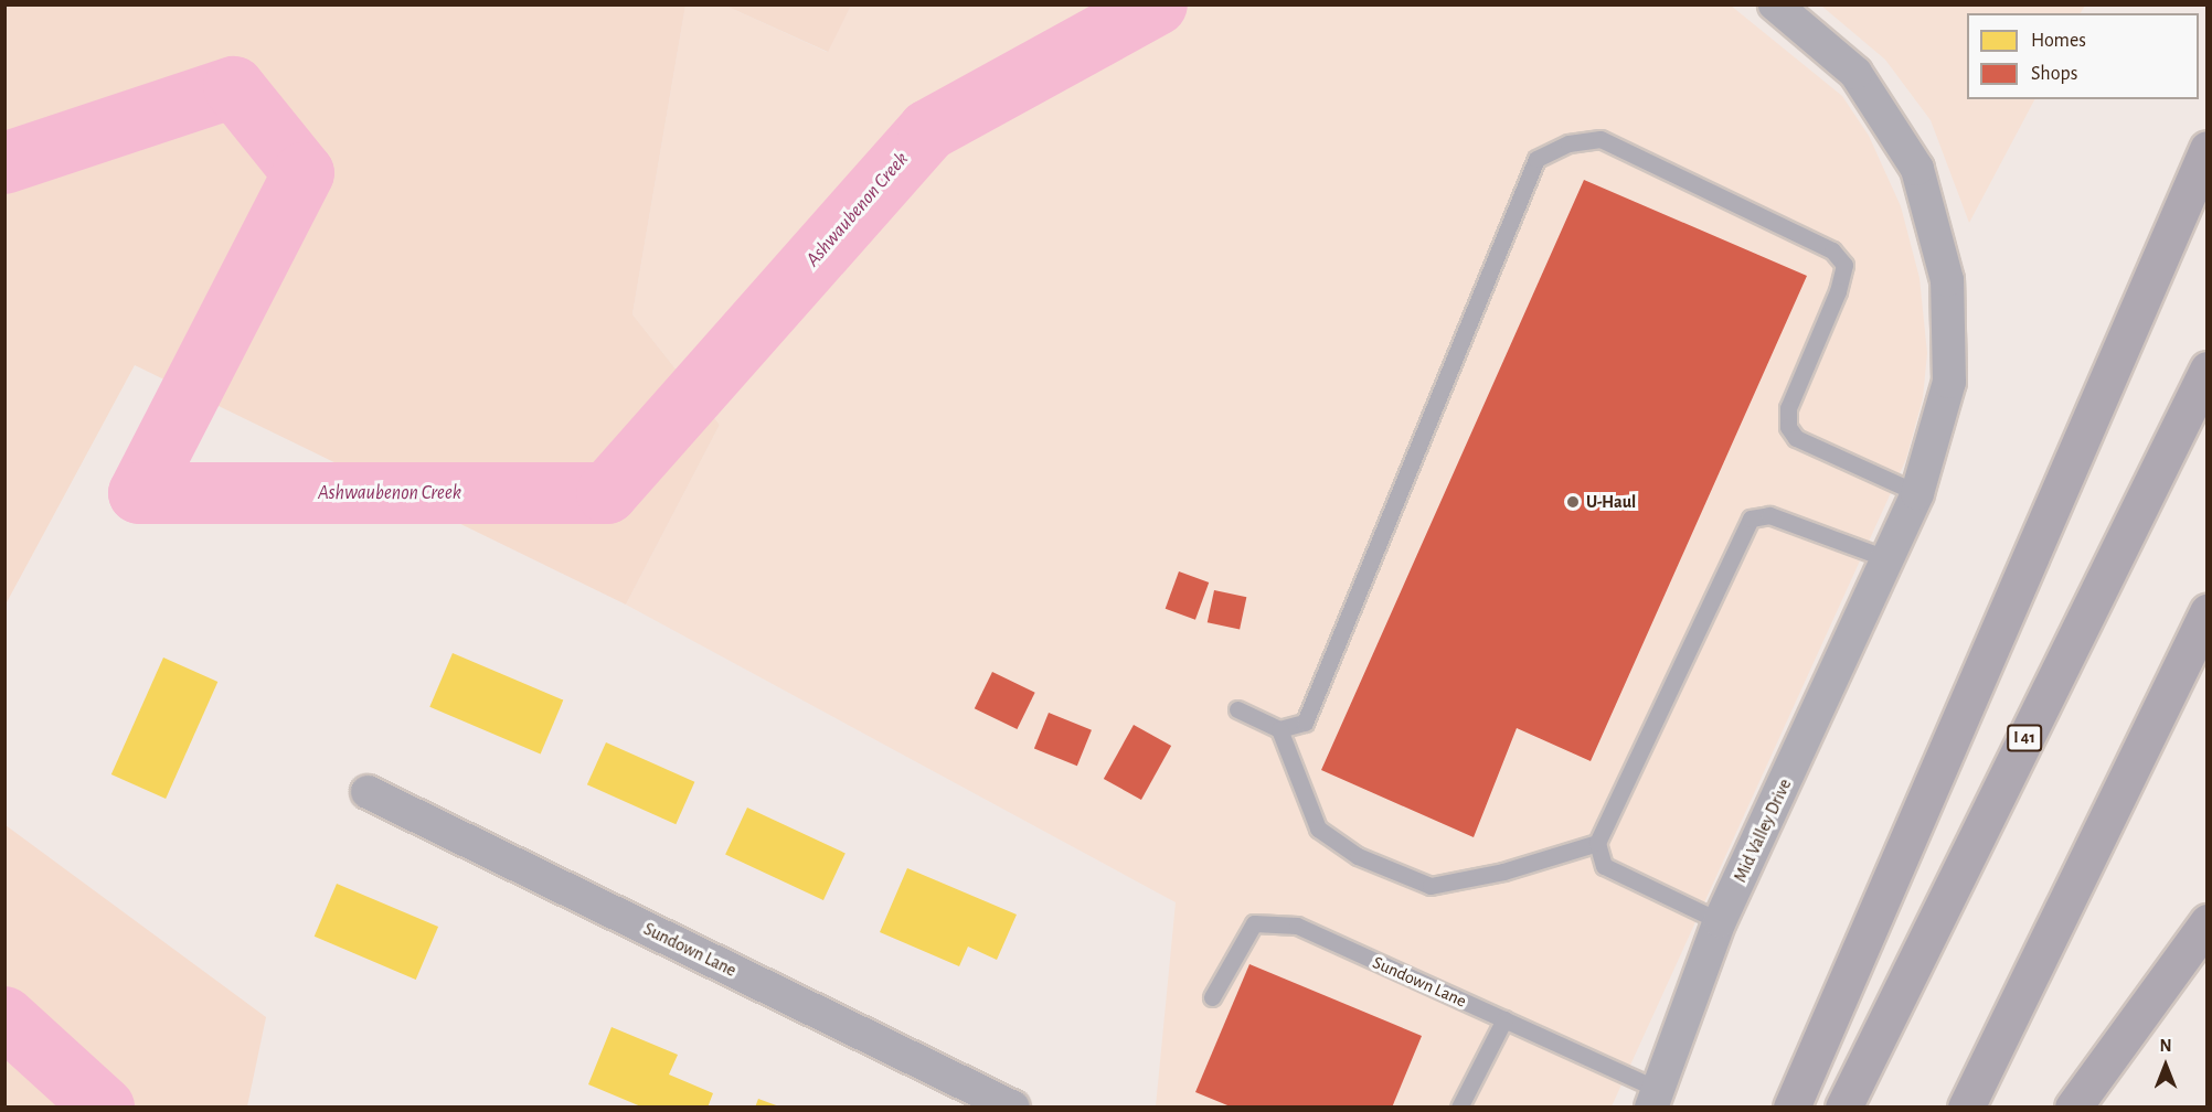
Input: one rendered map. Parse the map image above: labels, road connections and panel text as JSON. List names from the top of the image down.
{
  "streets": {
    "highway": ["I 41"],
    "street": ["Mid Valley Drive", "Sundown Lane"]
  },
  "crossings": [
    ["Mid Valley Drive", "Sundown Lane"]
  ],
  "water": ["Ashwaubenon Creek"],
  "places": ["U-Haul"],
  "legend": ["Homes", "Shops"],
  "north": "top"
}
